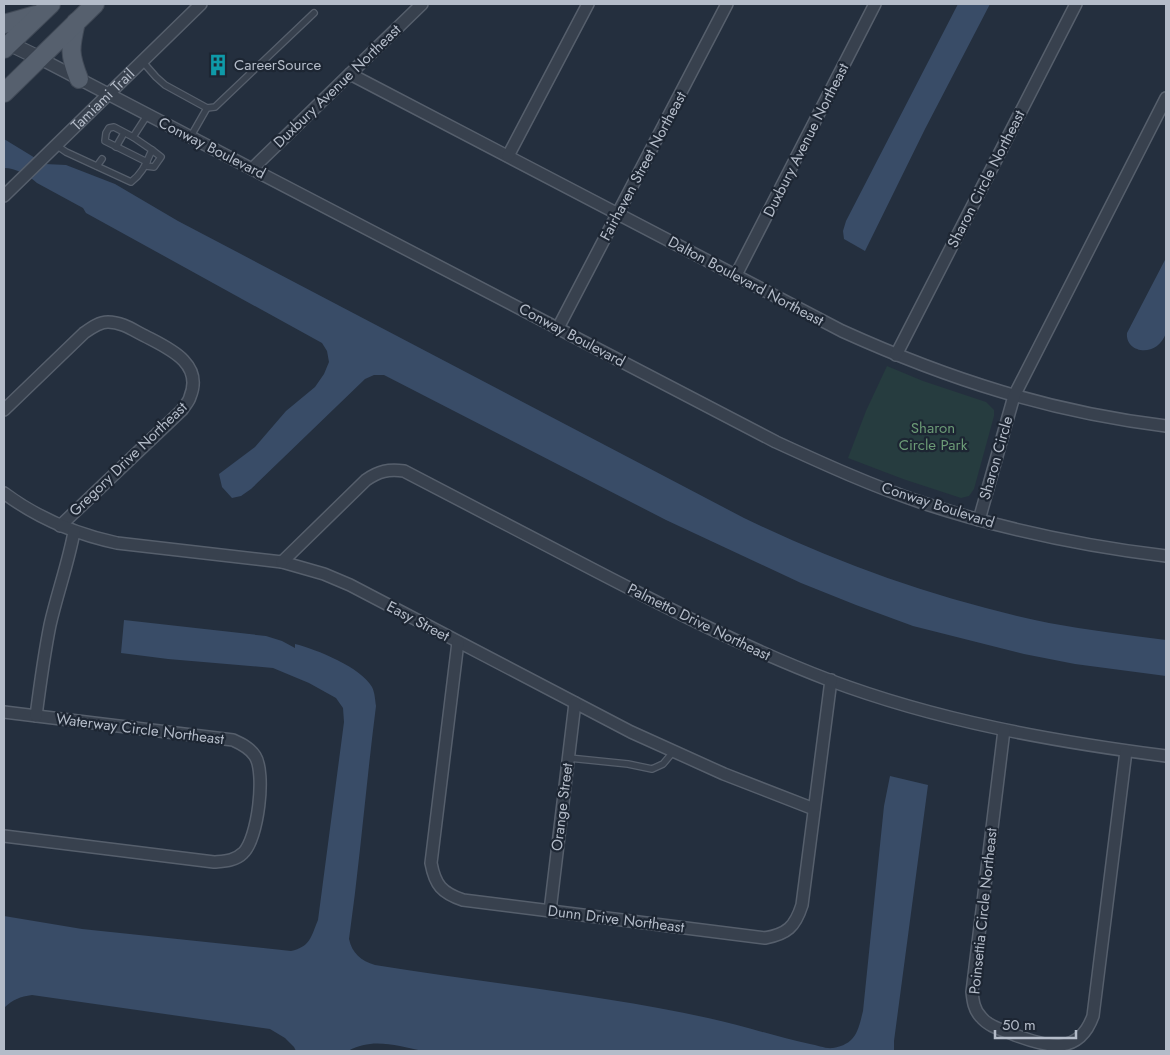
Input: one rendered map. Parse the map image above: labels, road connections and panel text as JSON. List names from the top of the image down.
{
  "streets": {
    "street": [
      "Duxbury Avenue Northeast",
      "Tamiami Trail",
      "Conway Boulevard",
      "Fairhaven Street Northeast",
      "Sharon Circle Northeast",
      "Dalton Boulevard Northeast",
      "Sharon Circle",
      "Gregory Drive Northeast",
      "Easy Street",
      "Palmetto Drive Northeast",
      "Waterway Circle Northeast",
      "Orange Street",
      "Poinsettia Circle Northeast",
      "Dunn Drive Northeast"
    ]
  },
  "crossings": [
    ["Duxbury Avenue Northeast", "Conway Boulevard"],
    ["Duxbury Avenue Northeast", "Dalton Boulevard Northeast"],
    ["Tamiami Trail", "Conway Boulevard"],
    ["Conway Boulevard", "Fairhaven Street Northeast"],
    ["Conway Boulevard", "Sharon Circle"],
    ["Fairhaven Street Northeast", "Dalton Boulevard Northeast"],
    ["Sharon Circle Northeast", "Dalton Boulevard Northeast"],
    ["Dalton Boulevard Northeast", "Sharon Circle"],
    ["Gregory Drive Northeast", "Easy Street"],
    ["Gregory Drive Northeast", "Waterway Circle Northeast"],
    ["Easy Street", "Palmetto Drive Northeast"],
    ["Easy Street", "Orange Street"],
    ["Easy Street", "Dunn Drive Northeast"],
    ["Palmetto Drive Northeast", "Poinsettia Circle Northeast"],
    ["Palmetto Drive Northeast", "Dunn Drive Northeast"],
    ["Orange Street", "Dunn Drive Northeast"]
  ],
  "parks": ["Sharon Circle Park"],
  "places": {
    "building": ["CareerSource"]
  },
  "scale_bar": "50 m"
}
